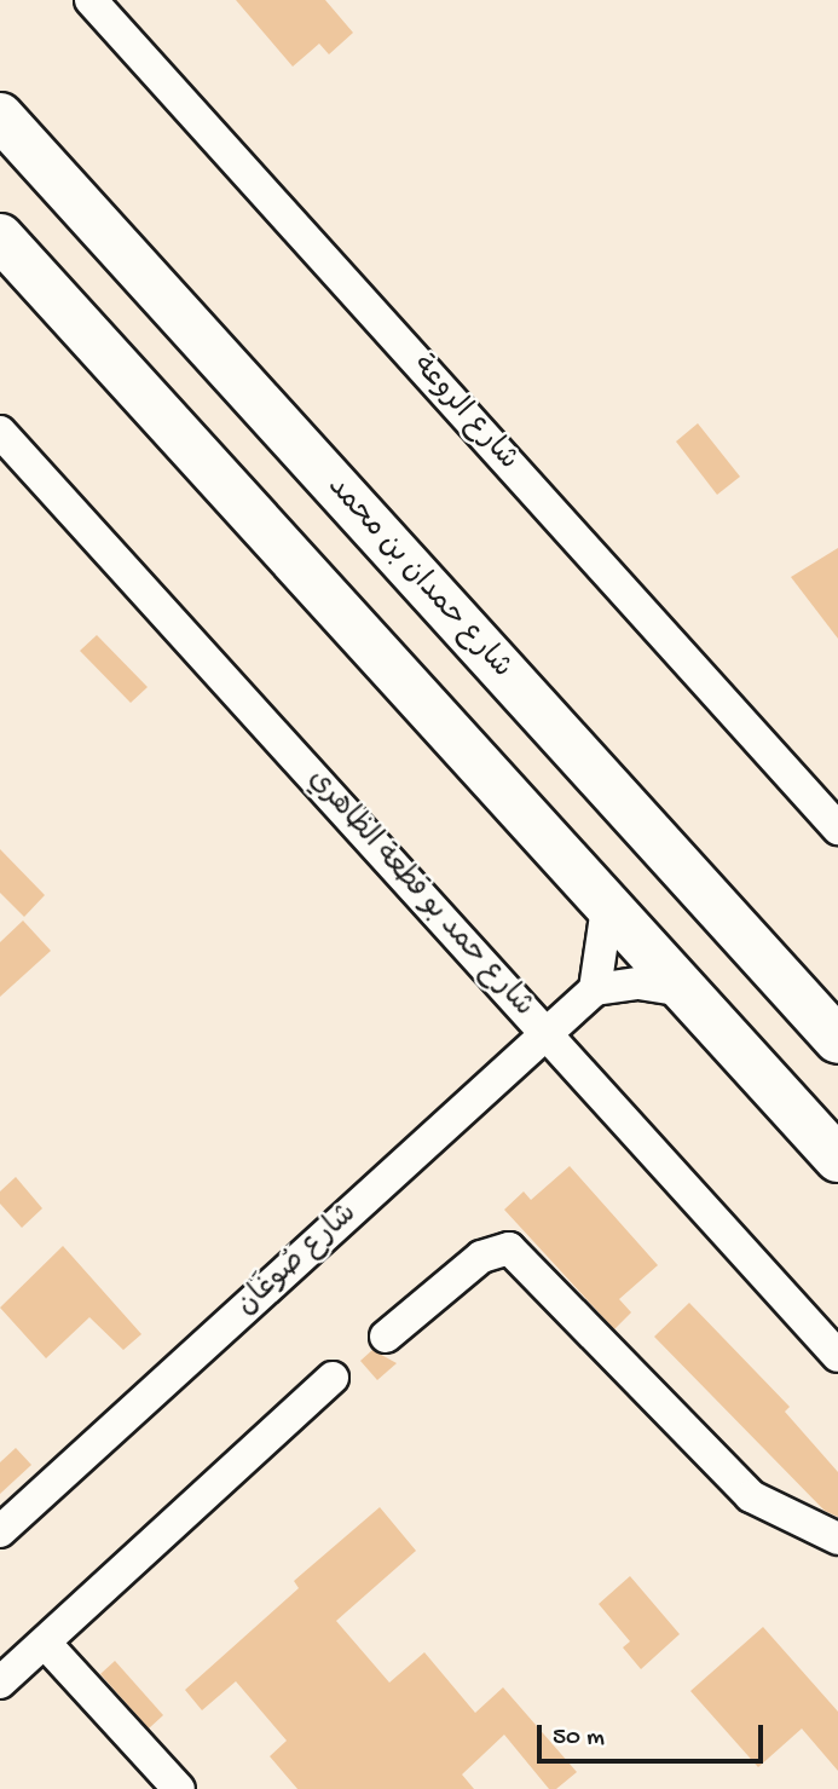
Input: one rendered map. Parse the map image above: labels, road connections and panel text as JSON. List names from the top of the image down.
{
  "streets": {
    "main road": ["شارع حمدان بن محمد"],
    "street": ["شارع الروعة", "شارع حمد بو قطعة الظاهري", "شارع صُوغَان"]
  },
  "crossings": [
    ["شارع حمد بو قطعة الظاهري", "شارع صُوغَان"]
  ],
  "scale_bar": "50 m"
}
